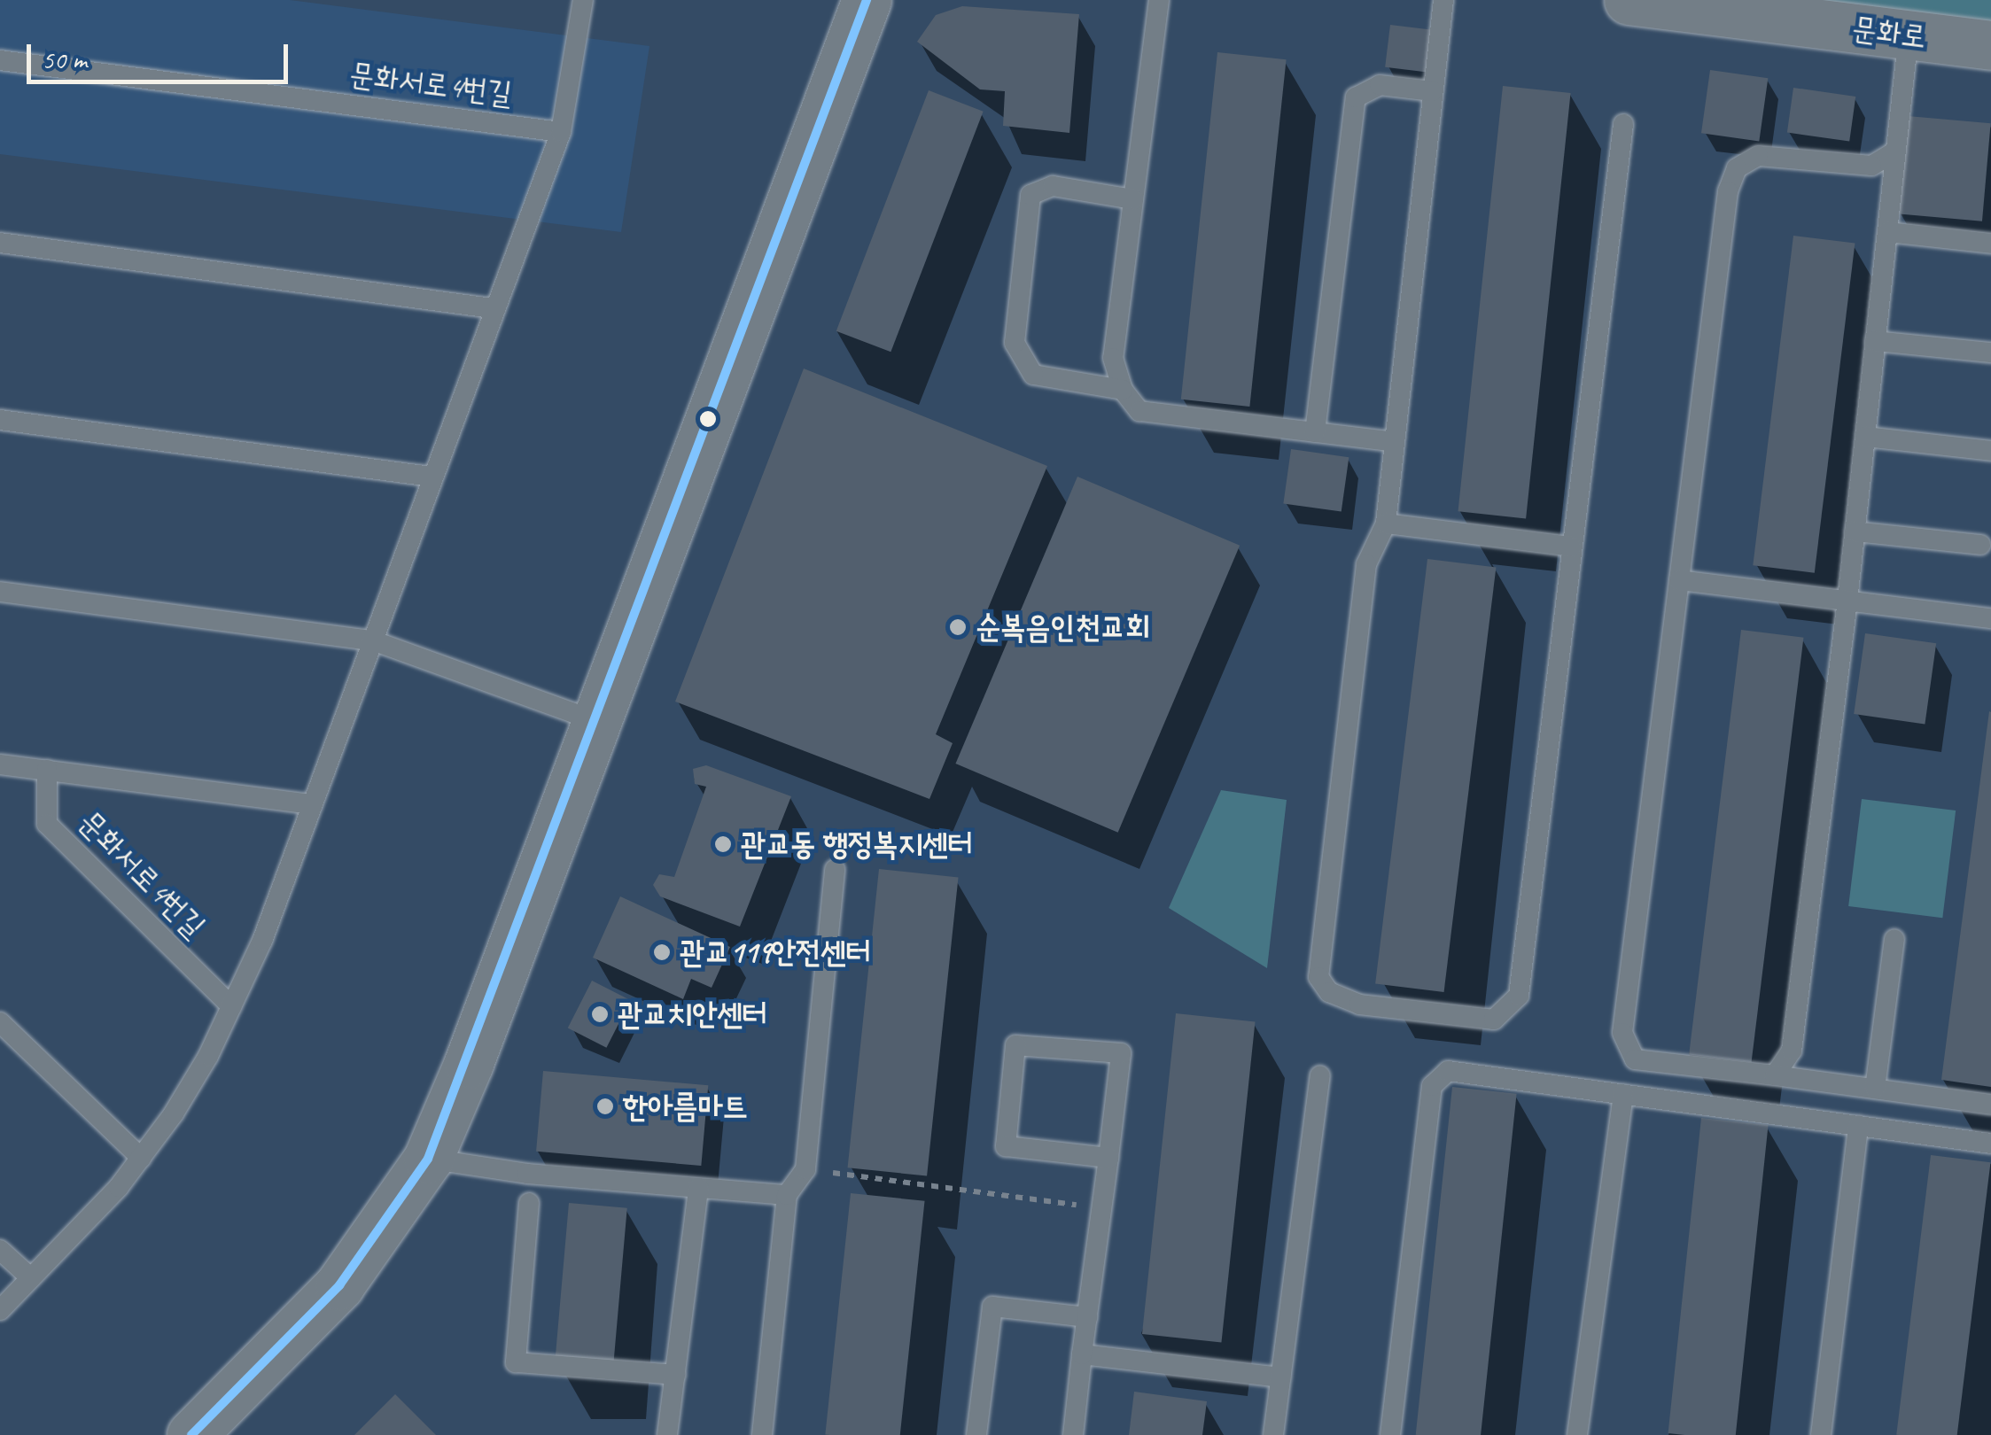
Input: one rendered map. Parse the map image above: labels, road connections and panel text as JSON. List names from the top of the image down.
{
  "streets": {
    "main road": ["문화로"],
    "lane": ["문화서로4번길"]
  },
  "places": [
    "순복음인천교회",
    "관교동 행정복지센터",
    "관교119안전센터",
    "관교치안센터",
    "한아름마트"
  ],
  "scale_bar": "50 m"
}
